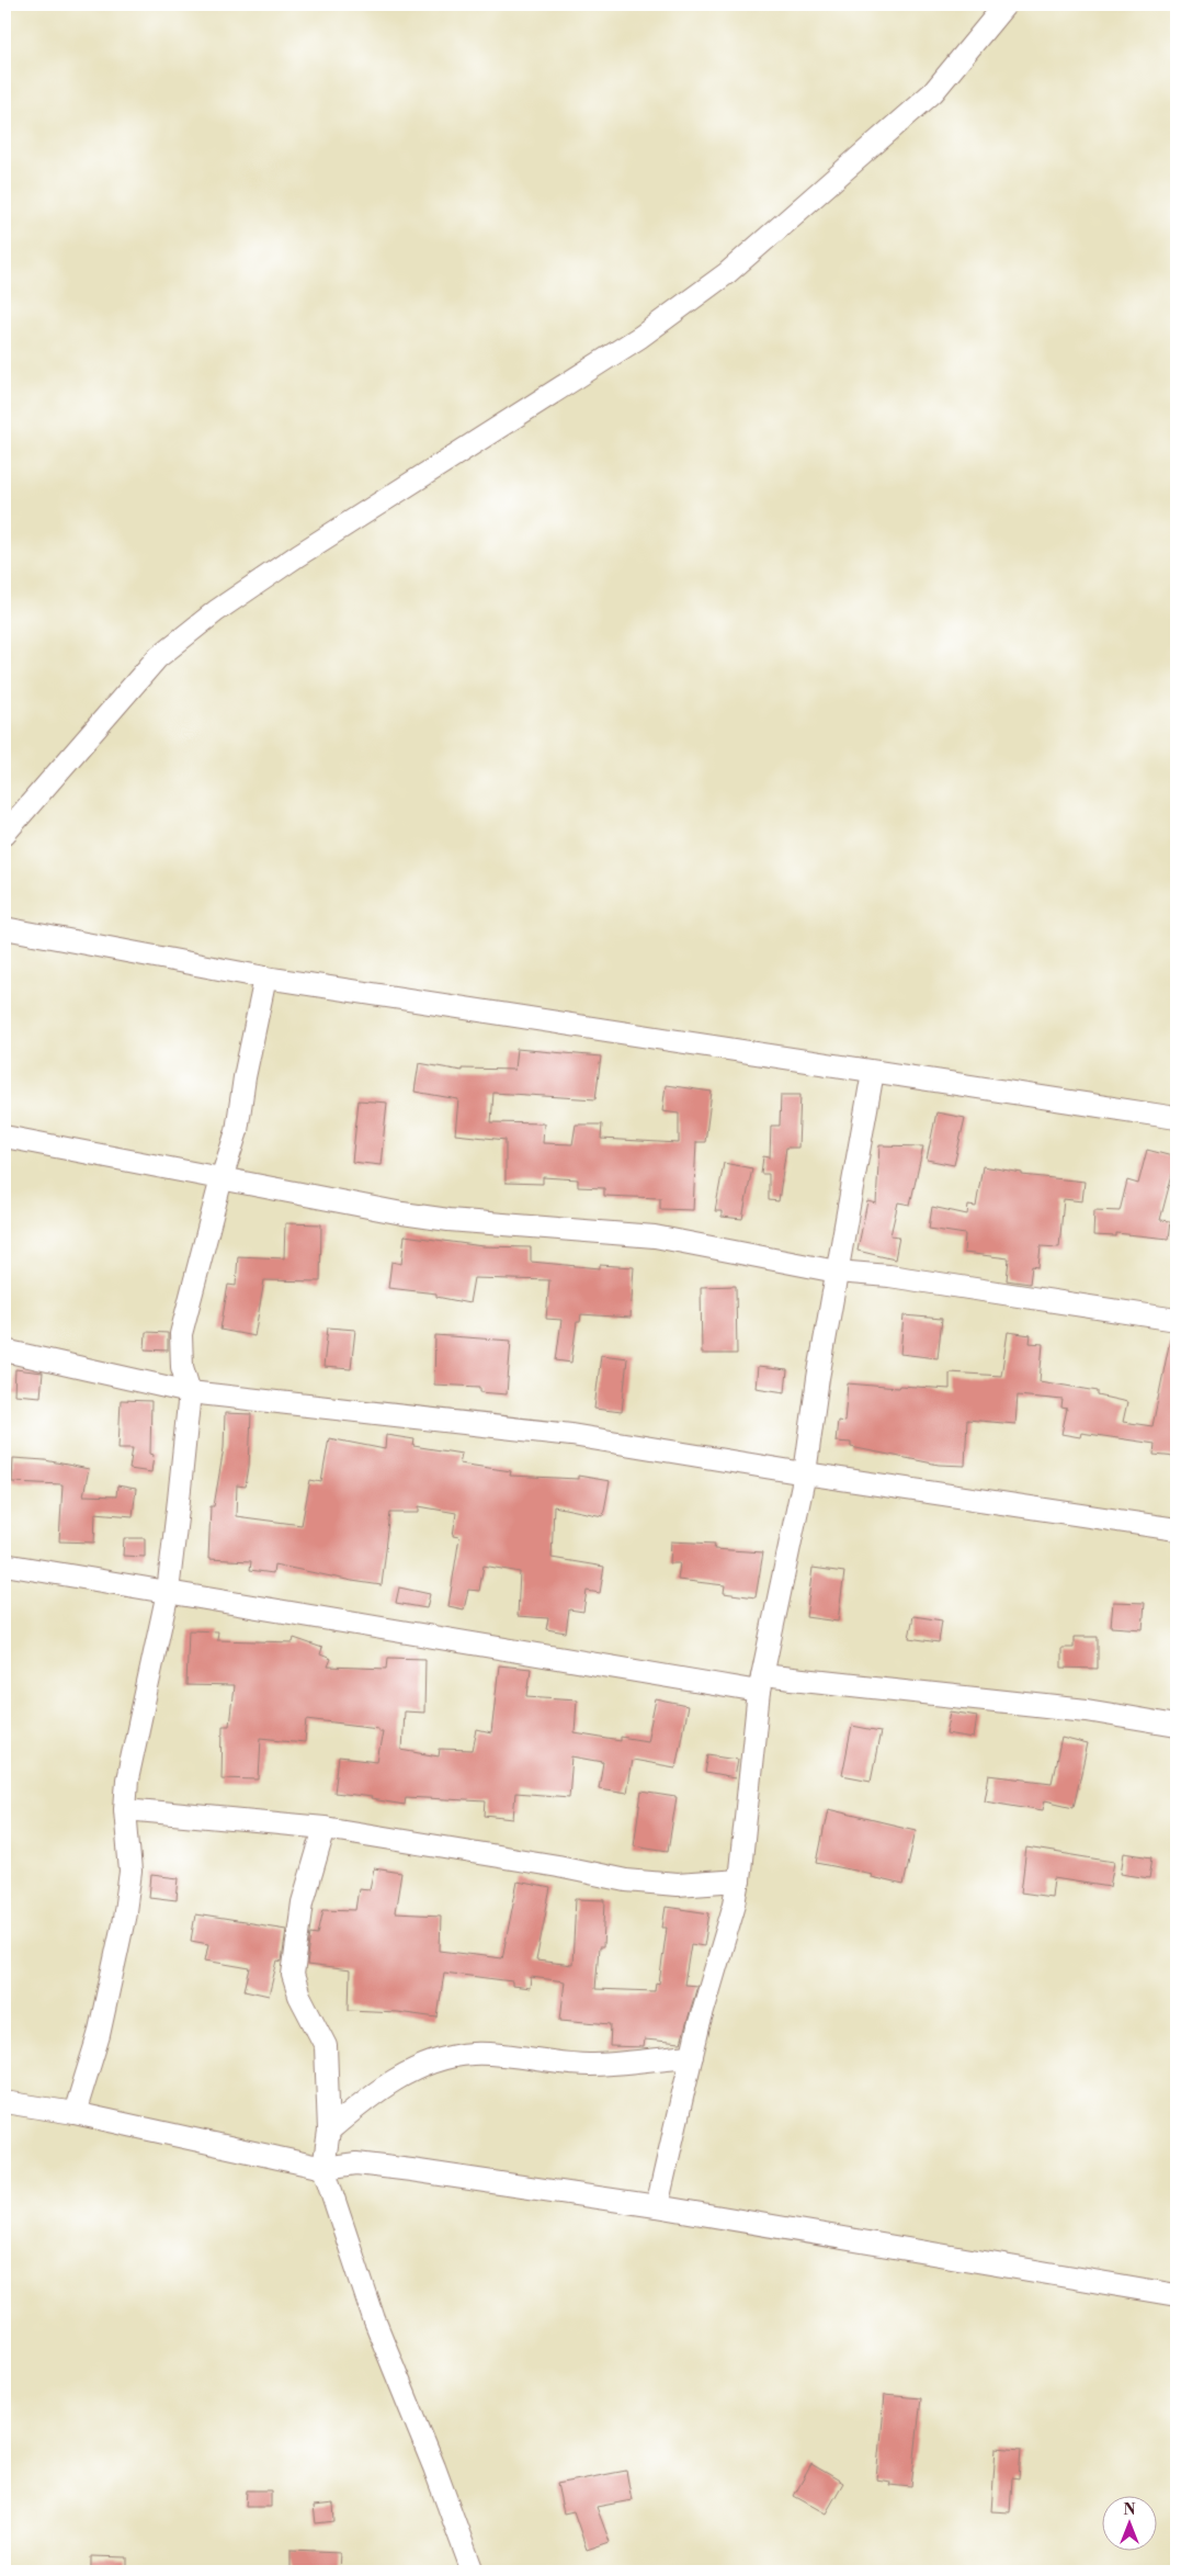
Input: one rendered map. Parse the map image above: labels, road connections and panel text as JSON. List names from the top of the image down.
{
  "north": "top"
}
